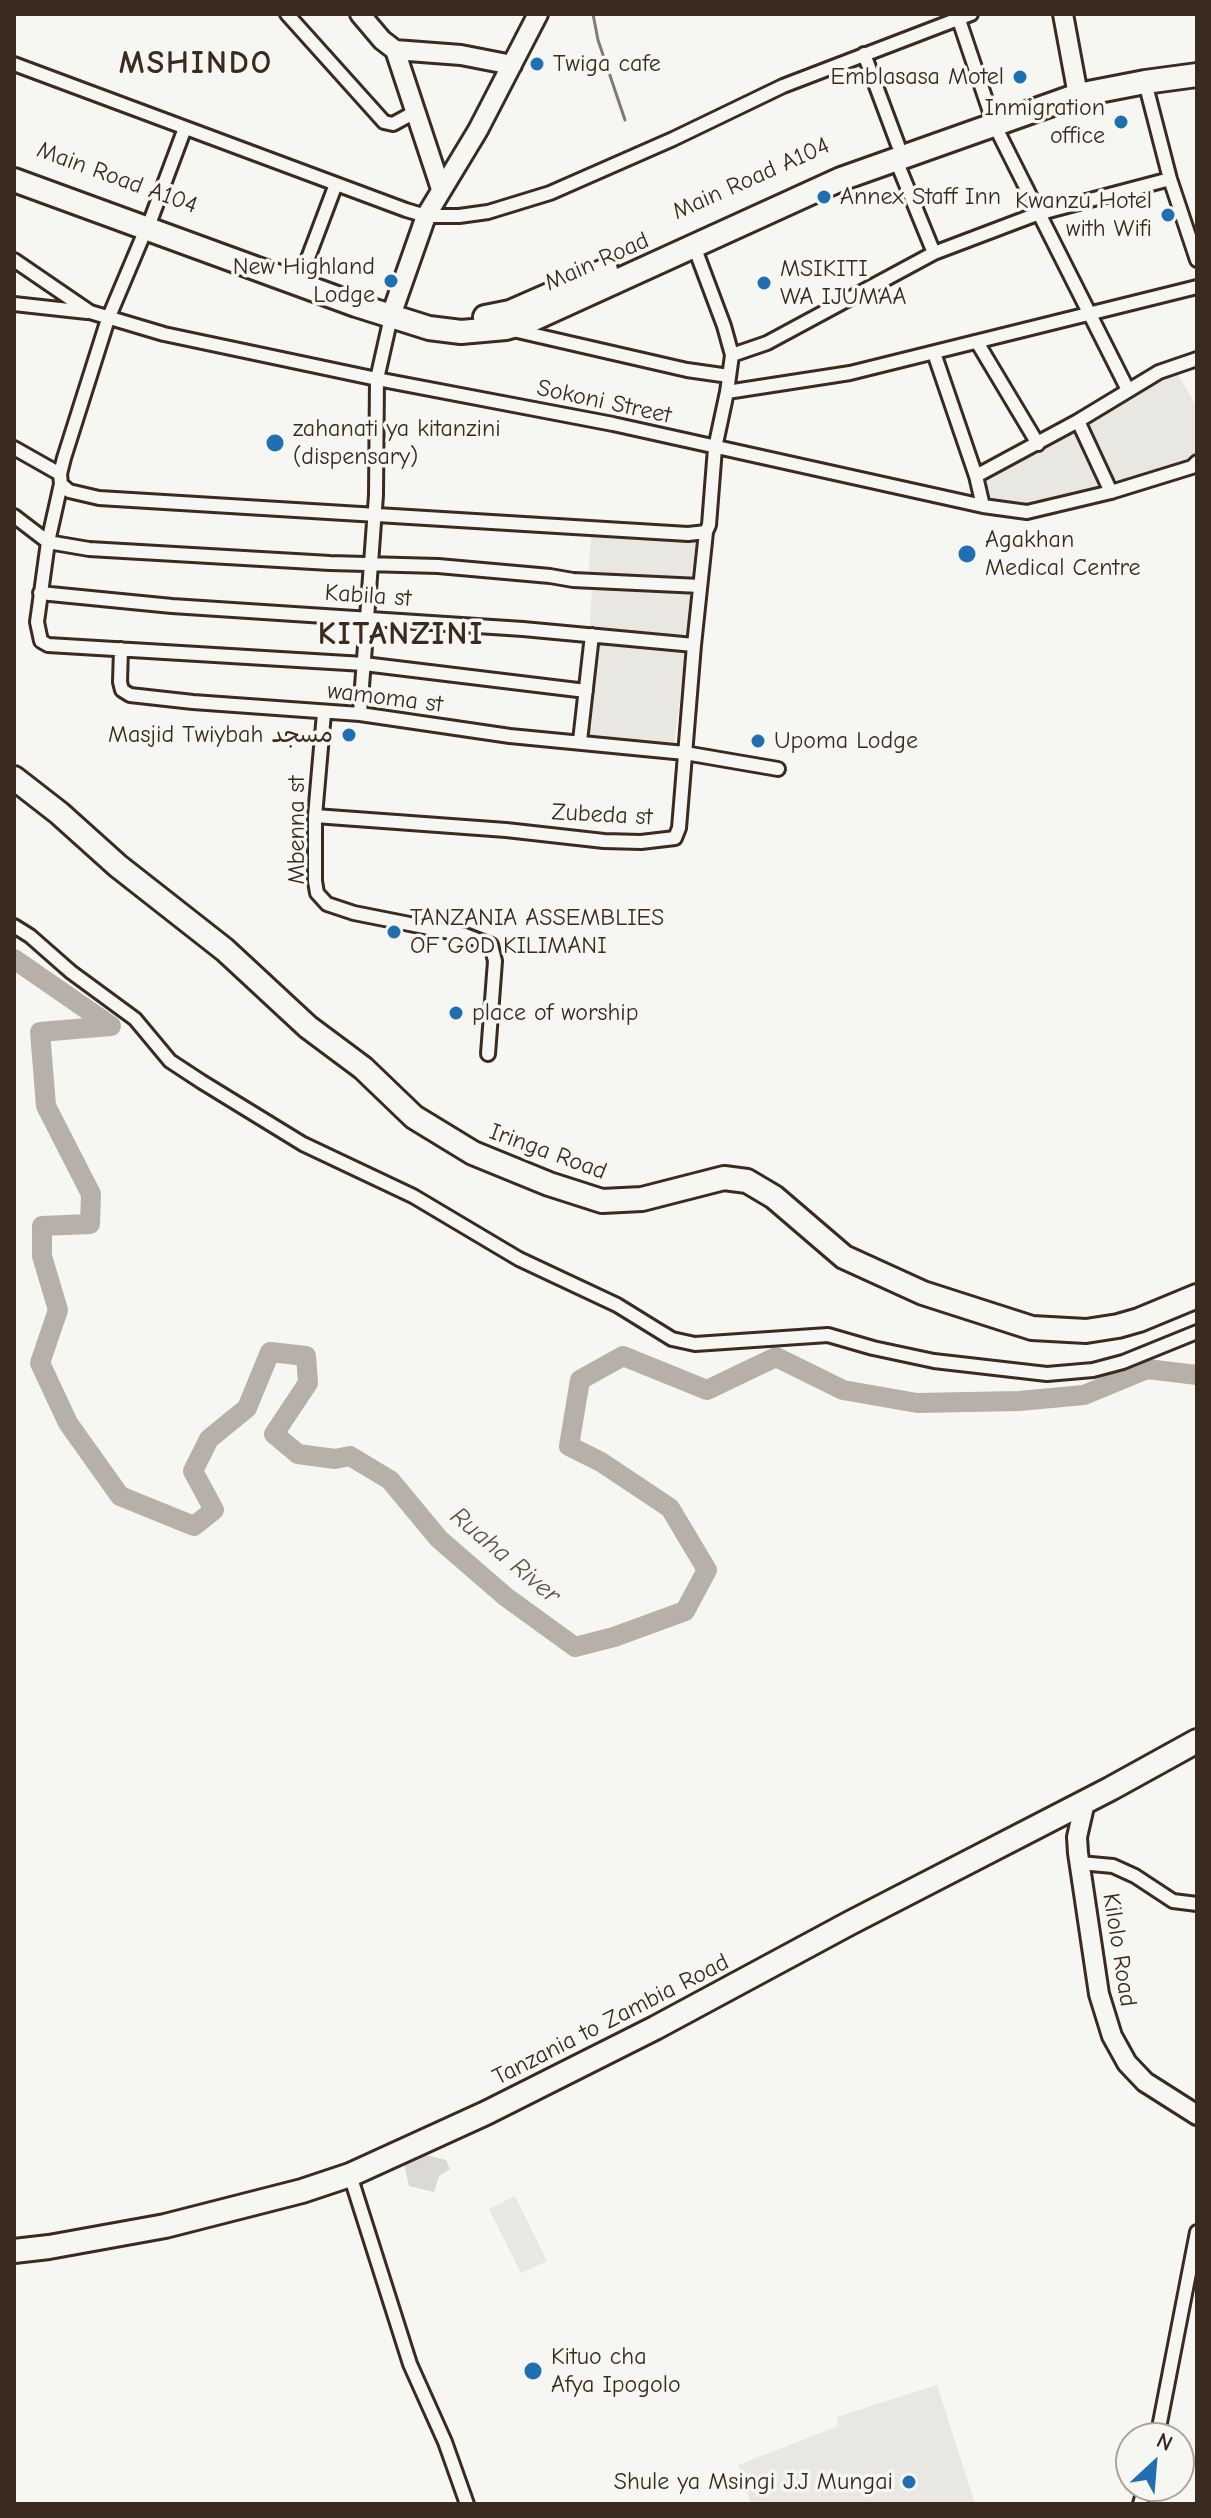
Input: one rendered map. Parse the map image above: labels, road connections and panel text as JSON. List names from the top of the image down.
{
  "streets": {
    "highway": [
      "Main Road A104",
      "Main Road",
      "Iringa Road",
      "Tanzania to Zambia Road"
    ],
    "street": [
      "Sokoni Street",
      "Kabila st",
      "wamoma st",
      "Zubeda st",
      "Mbenna st",
      "Kilolo Road"
    ]
  },
  "crossings": [
    ["Main Road A104", "Main Road"],
    ["Sokoni Street", "Zubeda st"],
    ["Kabila st", "Zubeda st"],
    ["wamoma st", "Zubeda st"],
    ["wamoma st", "Mbenna st"],
    ["Zubeda st", "Mbenna st"],
    ["Kilolo Road", "Tanzania to Zambia Road"]
  ],
  "districts": ["MSHINDO", "KITANZINI"],
  "water": ["Ruaha River"],
  "places": [
    "Twiga cafe",
    "Emblasasa Motel",
    "Inmigration office",
    "Annex Staff Inn",
    "Kwanzu Hotel with Wifi",
    "New Highland Lodge",
    "MSIKITI WA IJUMAA",
    "zahanati ya kitanzini (dispensary)",
    "Agakhan Medical Centre",
    "Masjid Twiybah مسجد",
    "Upoma Lodge",
    "TANZANIA ASSEMBLIES OF GOD KILIMANI",
    "place of worship",
    "Kituo cha Afya Ipogolo",
    "Shule ya Msingi J.J Mungai"
  ],
  "north": "top right"
}
